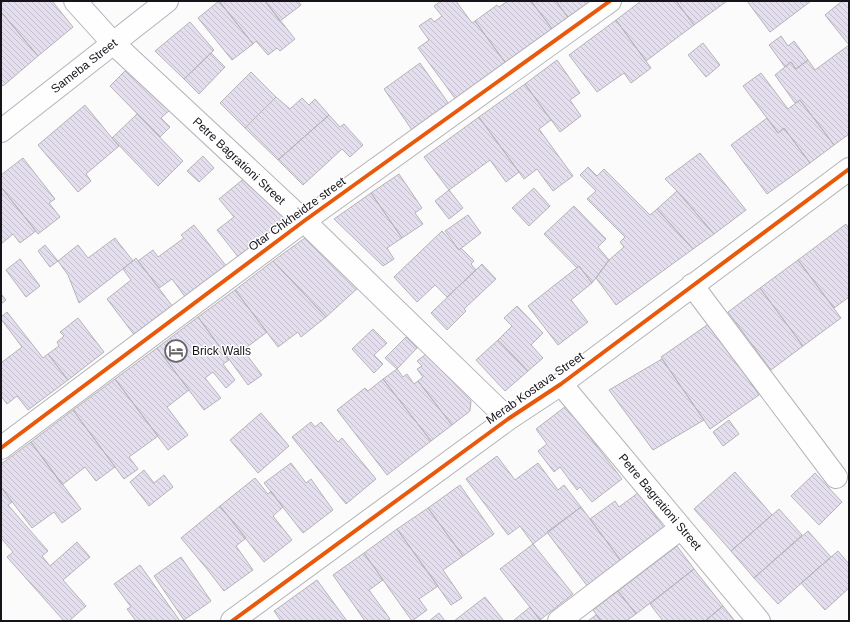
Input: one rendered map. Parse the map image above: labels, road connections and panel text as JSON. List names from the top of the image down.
{
  "streets": {
    "street": [
      "Sameba Street",
      "Petre Bagrationi Street",
      "Otar Chkheidze street",
      "Merab Kostava Street"
    ]
  },
  "crossings": [
    ["Sameba Street", "Petre Bagrationi Street"],
    ["Petre Bagrationi Street", "Otar Chkheidze street"],
    ["Petre Bagrationi Street", "Merab Kostava Street"]
  ],
  "places": {
    "hotel": ["Brick Walls"]
  }
}
